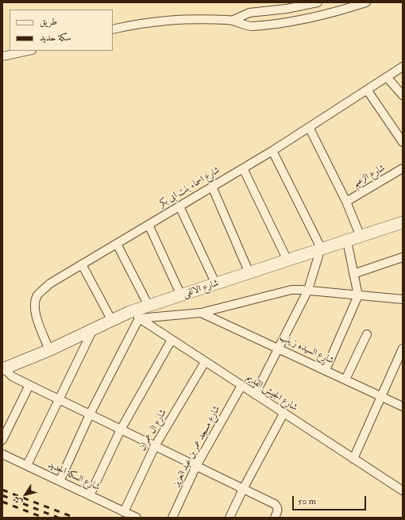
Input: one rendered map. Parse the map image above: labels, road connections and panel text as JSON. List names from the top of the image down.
{
  "streets": {
    "street": [
      "شارع الزعيم",
      "شارع اسماء بنت ابى بكر",
      "شارع الالفى",
      "شارع السيده زينب",
      "شارع الجيش القديم",
      "شارع ال عمران",
      "شارع مسجد عمر بن عبد العزيز",
      "شارع السكة الحديد"
    ]
  },
  "crossings": [
    ["شارع اسماء بنت ابى بكر", "شارع الالفى"],
    ["شارع الالفى", "شارع الجيش القديم"],
    ["شارع الجيش القديم", "شارع ال عمران"],
    ["شارع الجيش القديم", "شارع مسجد عمر بن عبد العزيز"],
    ["شارع ال عمران", "شارع السكة الحديد"]
  ],
  "legend": ["طريق", "سكة حديد"],
  "scale_bar": "50 m",
  "north": "bottom left"
}
